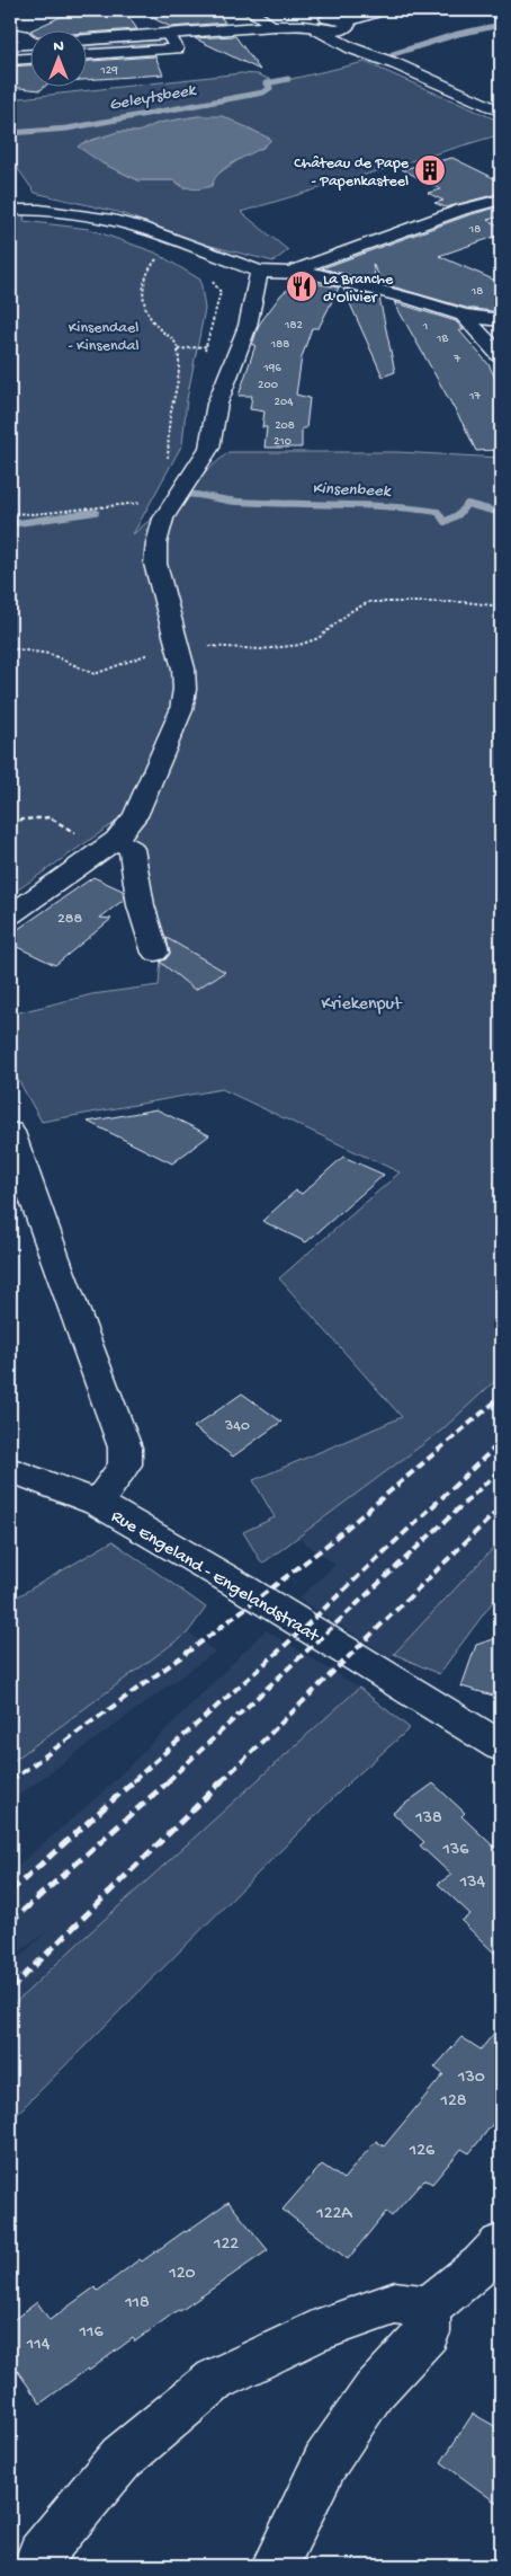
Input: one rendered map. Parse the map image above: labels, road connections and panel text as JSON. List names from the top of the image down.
{
  "streets": {
    "street": ["Rue Engeland - Engelandstraat"]
  },
  "water": ["Geleytsbeek", "Kinsenbeek"],
  "parks": ["Kinsendael - Kinsendal", "Kriekenput"],
  "places": {
    "building": ["Château de Pape - Papenkasteel"],
    "restaurant": ["La Branche d'Olivier"]
  },
  "house_numbers": [
    "129",
    "18",
    "18",
    "182",
    "1",
    "1B",
    "188",
    "7",
    "196",
    "200",
    "17",
    "204",
    "208",
    "210",
    "288",
    "340",
    "138",
    "136",
    "134",
    "130",
    "128",
    "126",
    "122A",
    "122",
    "120",
    "118",
    "116",
    "114"
  ],
  "north": "top"
}
